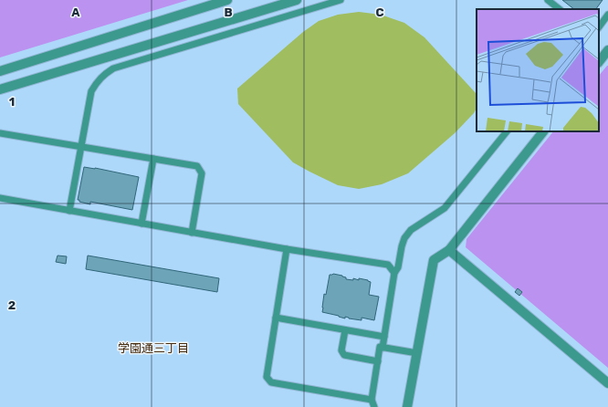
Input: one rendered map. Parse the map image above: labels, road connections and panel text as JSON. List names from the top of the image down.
{
  "districts": ["学園通三丁目"],
  "grid": {
    "columns": ["A", "B", "C"],
    "rows": ["1", "2"]
  }
}
